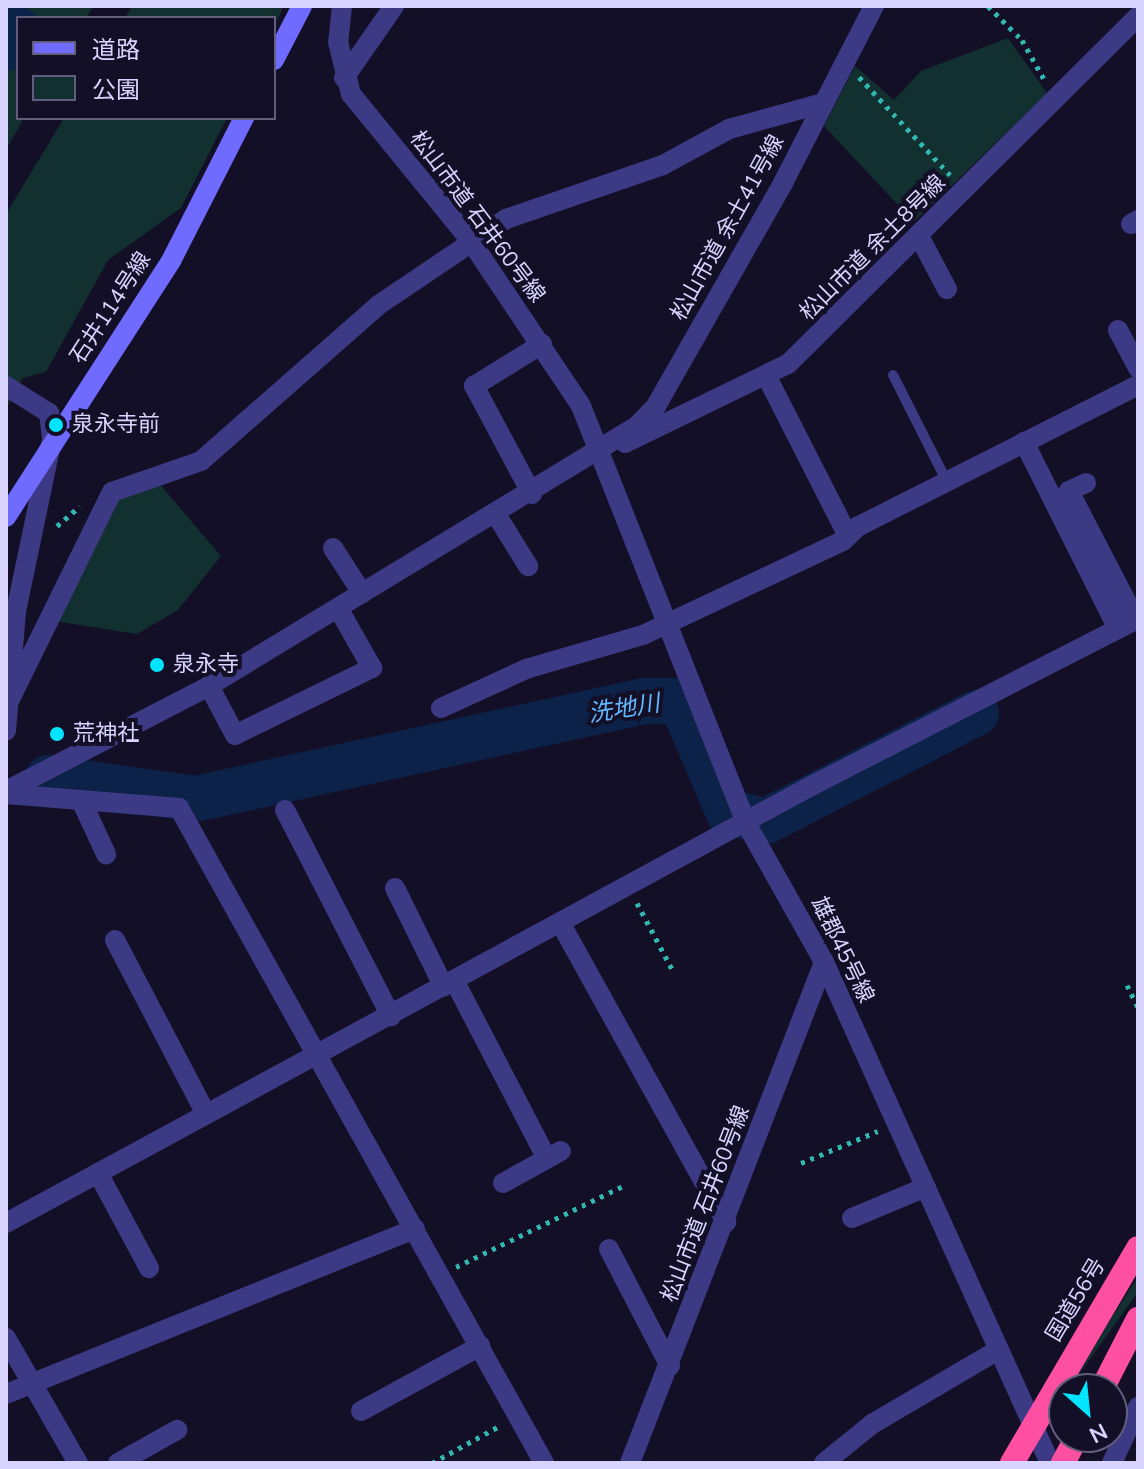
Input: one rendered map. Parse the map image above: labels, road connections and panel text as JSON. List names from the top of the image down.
{
  "streets": {
    "highway": ["国道56号"],
    "street": [
      "松山市道 石井60号線",
      "松山市道 余土41号線",
      "松山市道 余土8号線",
      "石井114号線",
      "雄郡45号線"
    ]
  },
  "crossings": [
    ["松山市道 石井60号線", "松山市道 余土41号線"],
    ["松山市道 石井60号線", "松山市道 余土8号線"],
    ["松山市道 石井60号線", "雄郡45号線"],
    ["松山市道 余土41号線", "松山市道 余土8号線"],
    ["松山市道 余土41号線", "雄郡45号線"],
    ["松山市道 余土8号線", "雄郡45号線"],
    ["雄郡45号線", "国道56号"]
  ],
  "water": ["洗地川"],
  "places": ["泉永寺前", "泉永寺", "荒神社"],
  "legend": ["道路", "公園"],
  "north": "bottom right"
}
